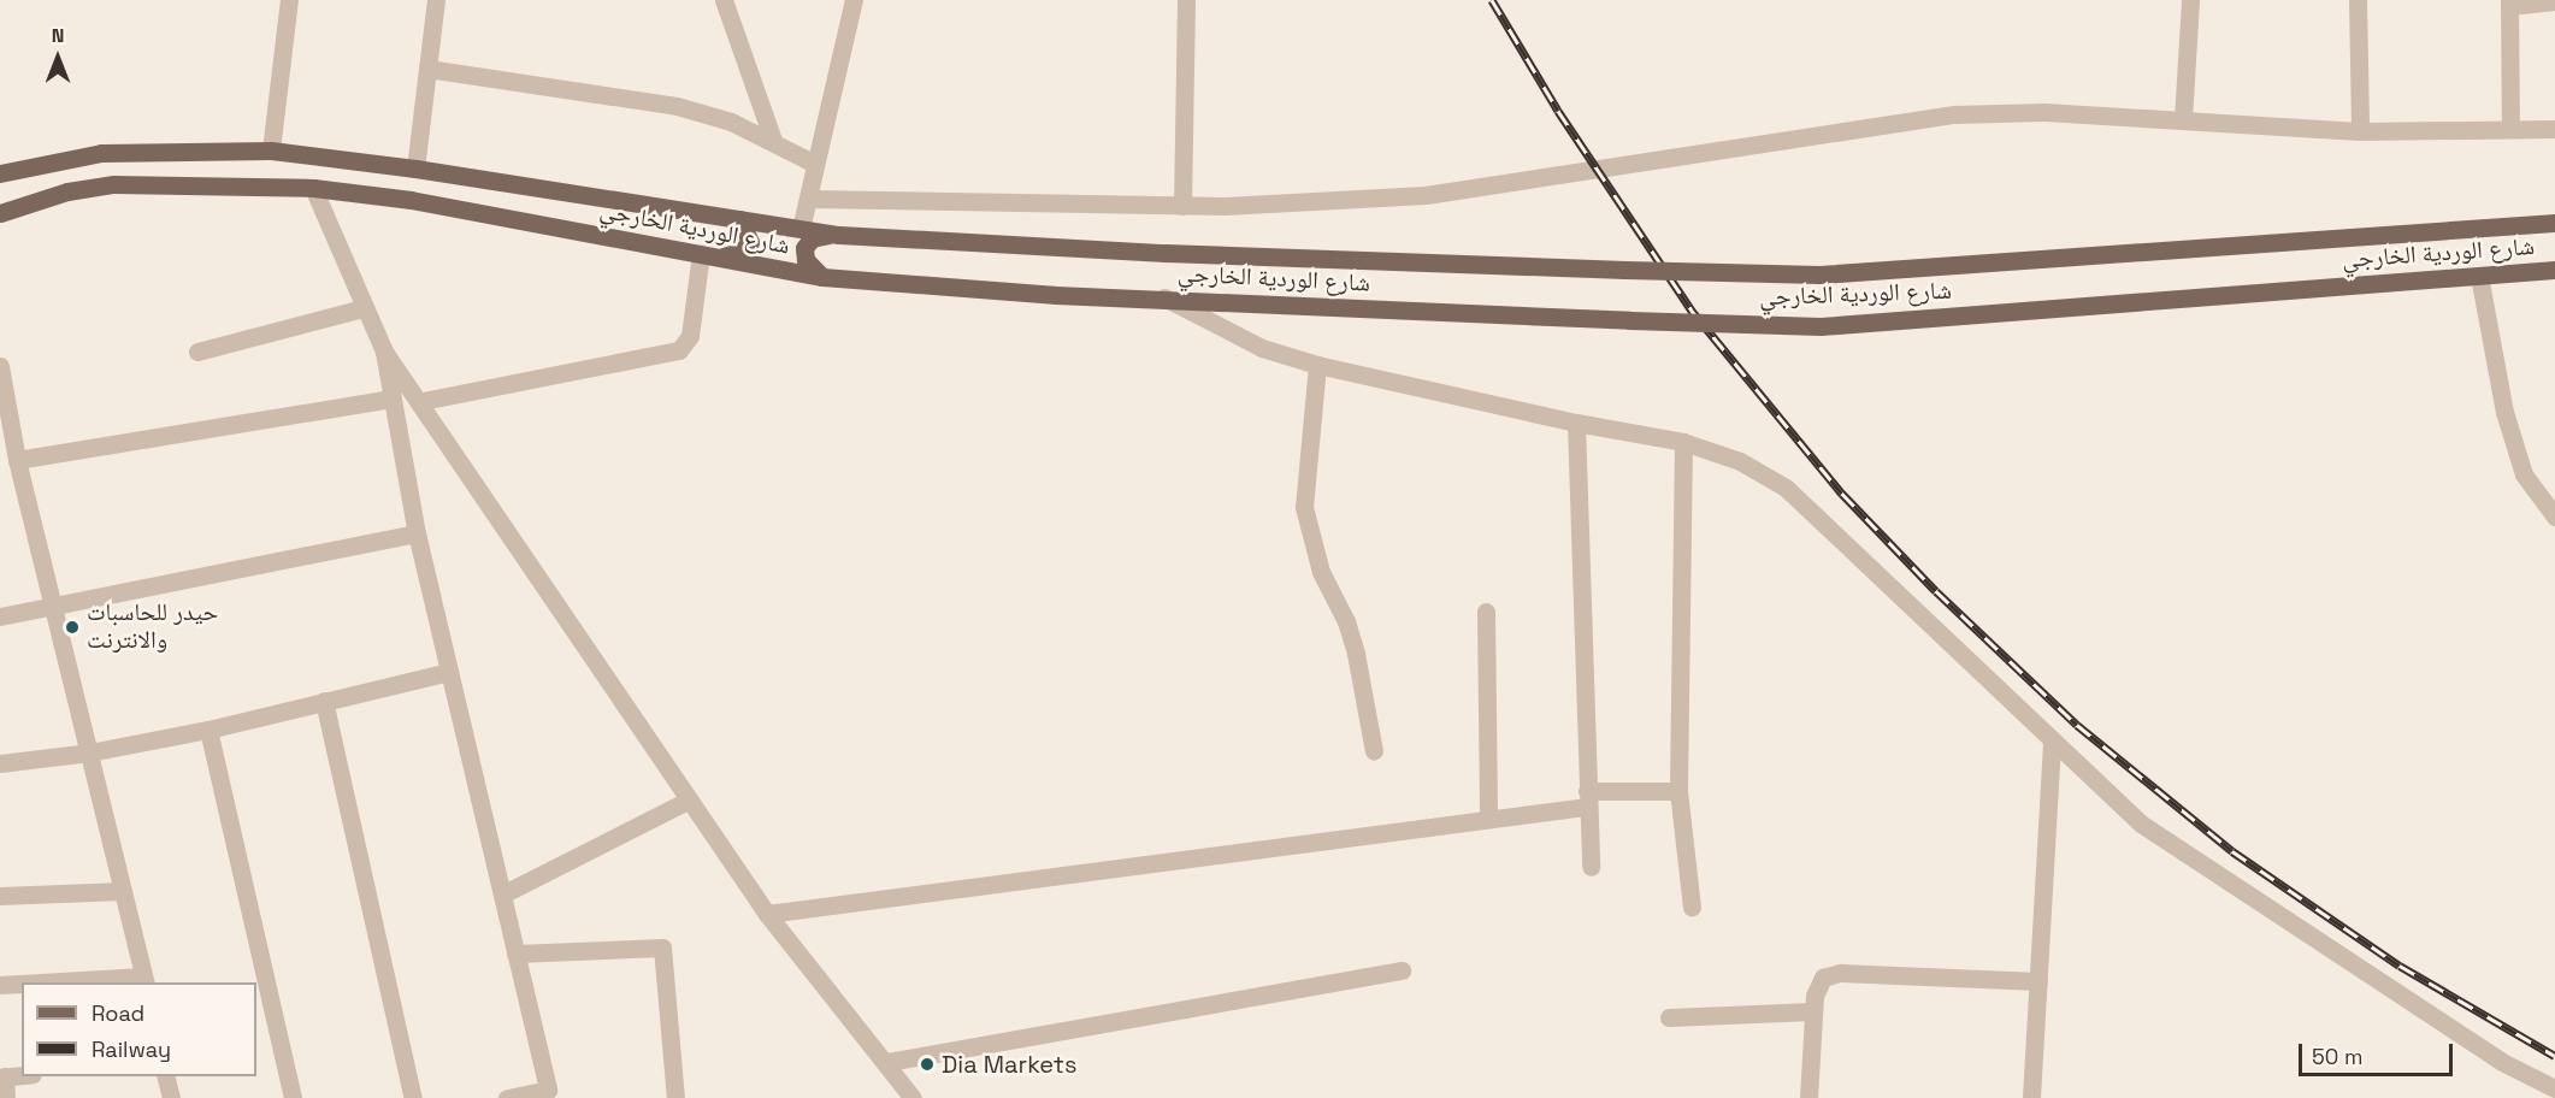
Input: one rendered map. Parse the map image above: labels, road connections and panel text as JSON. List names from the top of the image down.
{
  "streets": {
    "main road": ["شارع الوردية الخارجي"]
  },
  "places": ["حيدر للحاسبات والانترنت", "Dia Markets"],
  "legend": ["Road", "Railway"],
  "scale_bar": "50 m",
  "north": "top"
}
